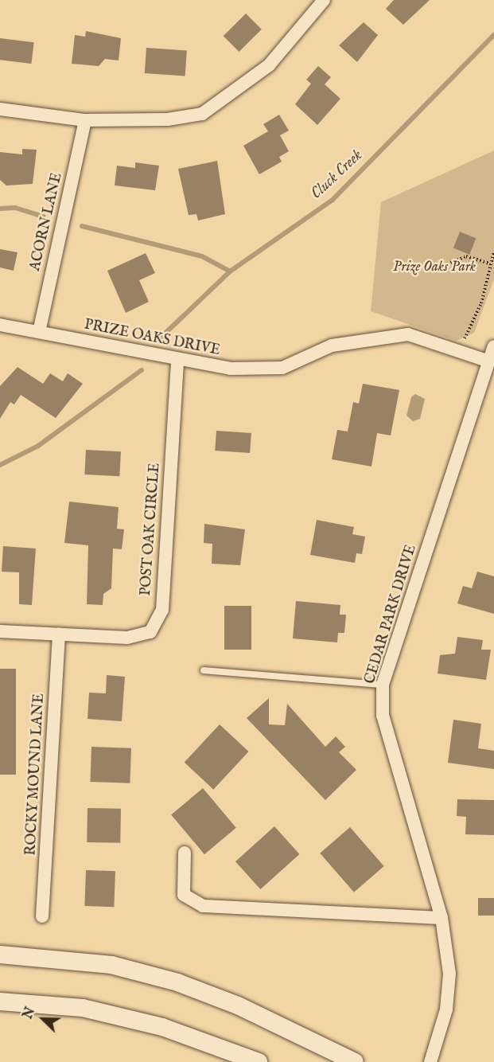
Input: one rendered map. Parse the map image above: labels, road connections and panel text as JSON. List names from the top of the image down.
{
  "streets": {
    "street": [
      "ACORN LANE",
      "PRIZE OAKS DRIVE",
      "POST OAK CIRCLE",
      "CEDAR PARK DRIVE",
      "ROCKY MOUND LANE"
    ]
  },
  "crossings": [
    ["ACORN LANE", "PRIZE OAKS DRIVE"],
    ["PRIZE OAKS DRIVE", "POST OAK CIRCLE"],
    ["PRIZE OAKS DRIVE", "CEDAR PARK DRIVE"],
    ["POST OAK CIRCLE", "ROCKY MOUND LANE"]
  ],
  "water": ["Cluck Creek"],
  "parks": ["Prize Oaks Park"],
  "north": "top left"
}
